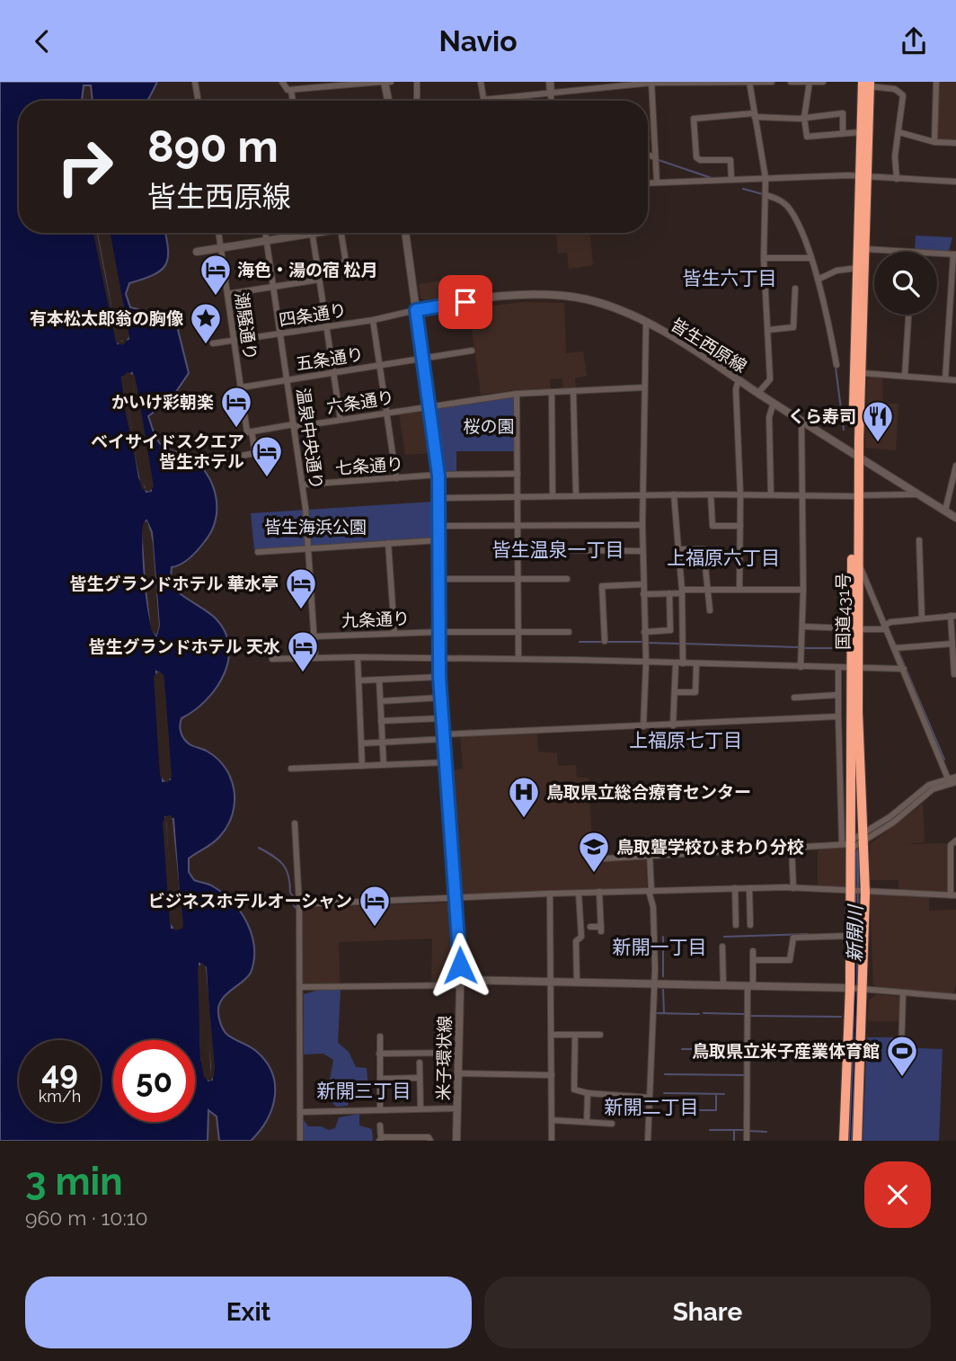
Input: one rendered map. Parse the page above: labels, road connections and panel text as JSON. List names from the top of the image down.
{
  "streets": {
    "highway": ["国道431号"],
    "main road": ["皆生西原線", "米子環状線"],
    "street": [
      "四条通り",
      "潮騒通り",
      "五条通り",
      "六条通り",
      "温泉中央通り",
      "七条通り",
      "九条通り"
    ]
  },
  "crossings": [
    ["四条通り", "潮騒通り"],
    ["四条通り", "皆生西原線"],
    ["四条通り", "温泉中央通り"],
    ["四条通り", "米子環状線"],
    ["潮騒通り", "五条通り"],
    ["潮騒通り", "六条通り"],
    ["皆生西原線", "国道431号"],
    ["皆生西原線", "米子環状線"],
    ["五条通り", "温泉中央通り"],
    ["五条通り", "米子環状線"],
    ["六条通り", "温泉中央通り"],
    ["六条通り", "米子環状線"],
    ["温泉中央通り", "七条通り"],
    ["温泉中央通り", "九条通り"],
    ["七条通り", "米子環状線"],
    ["九条通り", "米子環状線"]
  ],
  "districts": [
    "皆生六丁目",
    "皆生温泉一丁目",
    "上福原六丁目",
    "上福原七丁目",
    "新開一丁目",
    "新開三丁目",
    "新開二丁目"
  ],
  "water": ["新開川"],
  "parks": ["桜の園", "皆生海浜公園"],
  "places": {
    "hotel": [
      "海色・湯の宿 松月",
      "かいけ彩朝楽",
      "ベイサイドスクエア 皆生ホテル",
      "皆生グランドホテル 華水亭",
      "皆生グランドホテル 天水",
      "ビジネスホテルオーシャン"
    ],
    "place": ["有本松太郎翁の胸像"],
    "restaurant": ["くら寿司"],
    "hospital": ["鳥取県立総合療育センター"],
    "school or university": ["鳥取聾学校ひまわり分校"],
    "sports": ["鳥取県立米子産業体育館"]
  },
  "page": {
    "header": "Navio",
    "turn": ["890 m", "皆生西原線"],
    "speed": "49 km/h",
    "limit": "50",
    "heading": ["3 min", "960 m · 10:10"],
    "buttons": ["Exit", "Share"]
  }
}
